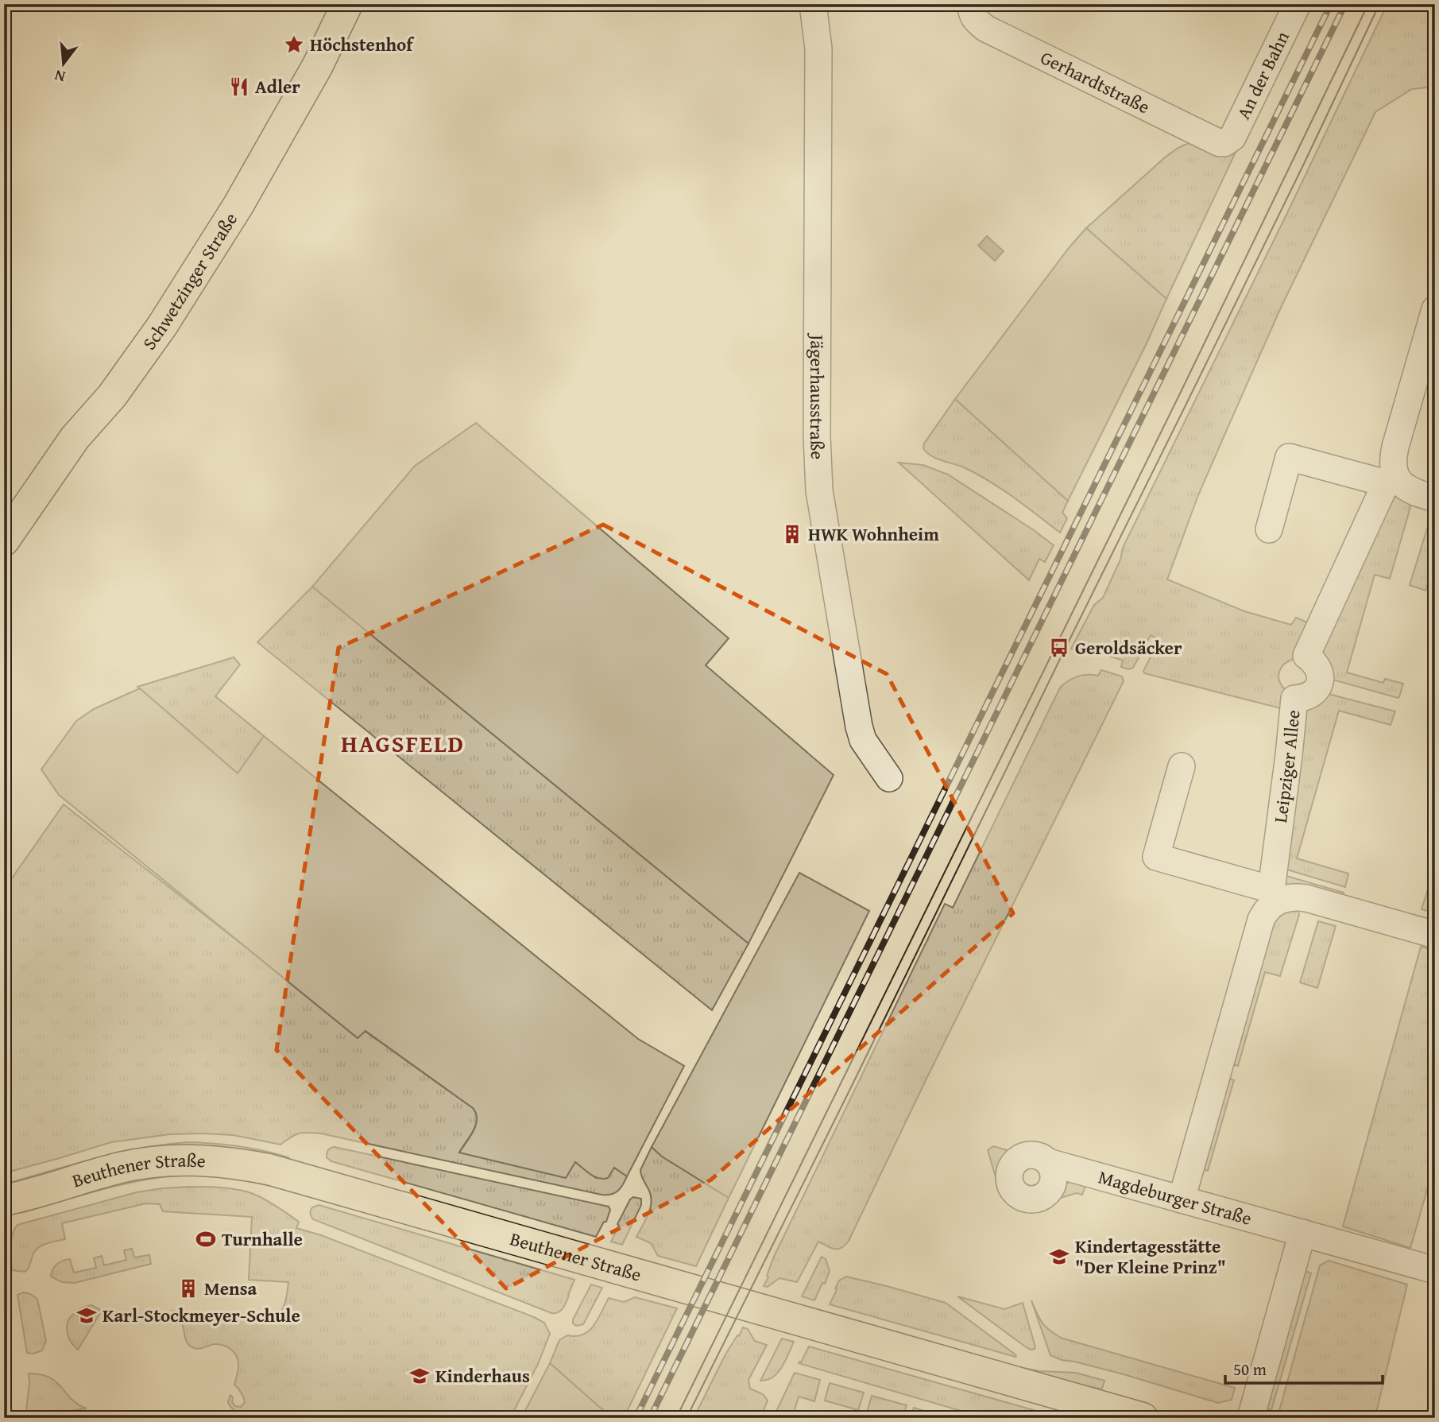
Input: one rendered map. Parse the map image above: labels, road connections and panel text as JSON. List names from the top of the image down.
{
  "streets": {
    "main road": ["Schwetzinger Straße", "Beuthener Straße"],
    "street": [
      "An der Bahn",
      "Gerhardtstraße",
      "Jägerhausstraße",
      "Leipziger Allee",
      "Magdeburger Straße"
    ]
  },
  "crossings": [
    ["An der Bahn", "Gerhardtstraße"]
  ],
  "districts": ["HAGSFELD"],
  "places": {
    "place": ["Höchstenhof"],
    "restaurant": ["Adler"],
    "building": ["HWK Wohnheim", "Mensa"],
    "bus stop": ["Geroldsäcker"],
    "sports": ["Turnhalle"],
    "school or university": ["Kindertagesstätte \"Der Kleine Prinz\"", "Karl-Stockmeyer-Schule", "Kinderhaus"]
  },
  "scale_bar": "50 m",
  "north": "bottom"
}
